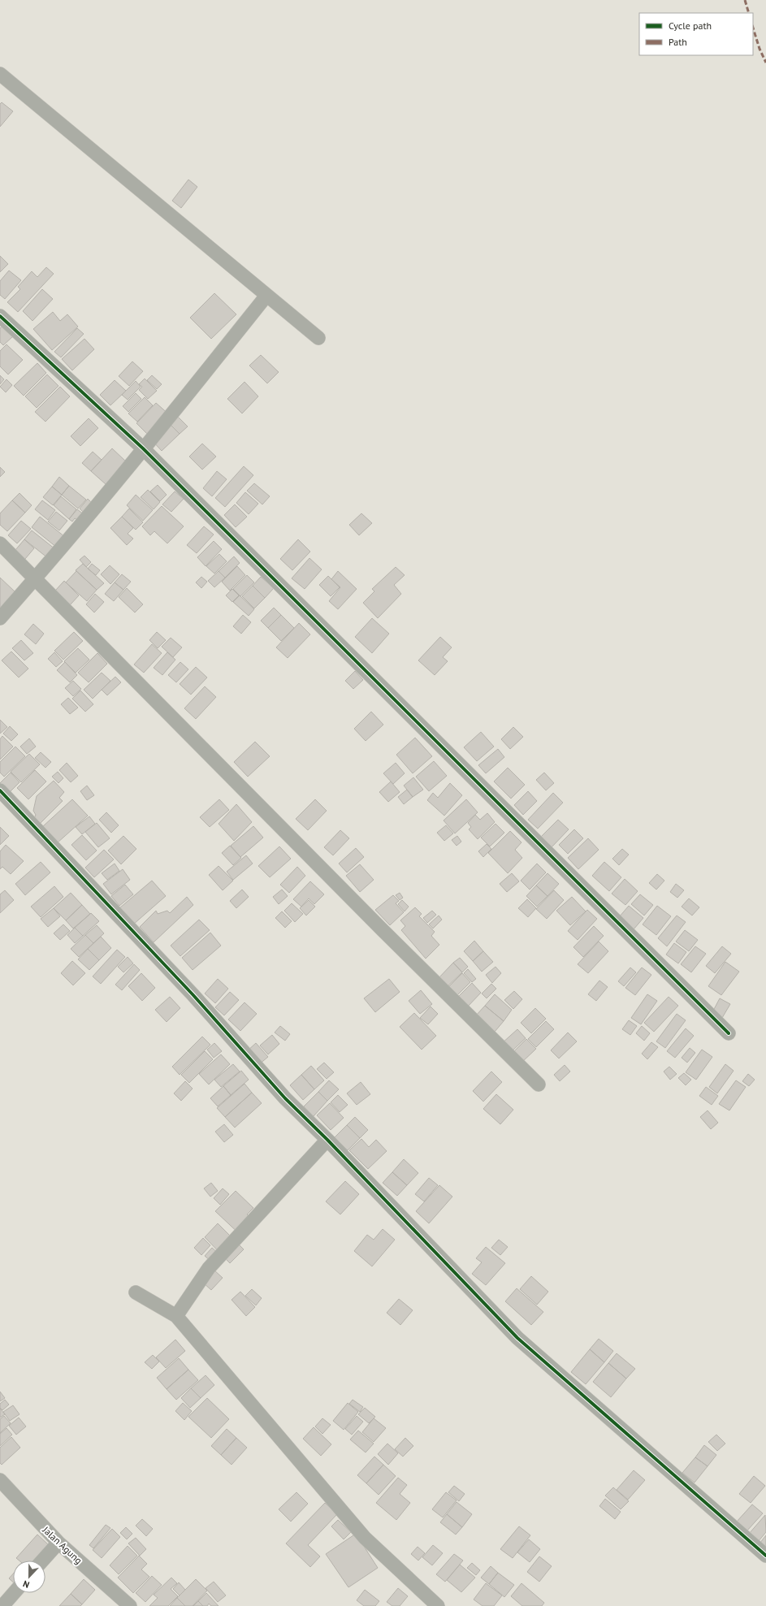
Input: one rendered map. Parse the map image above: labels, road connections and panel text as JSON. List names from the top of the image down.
{
  "streets": {
    "street": ["Jalan Agung"]
  },
  "legend": ["Cycle path", "Path"],
  "north": "bottom"
}
